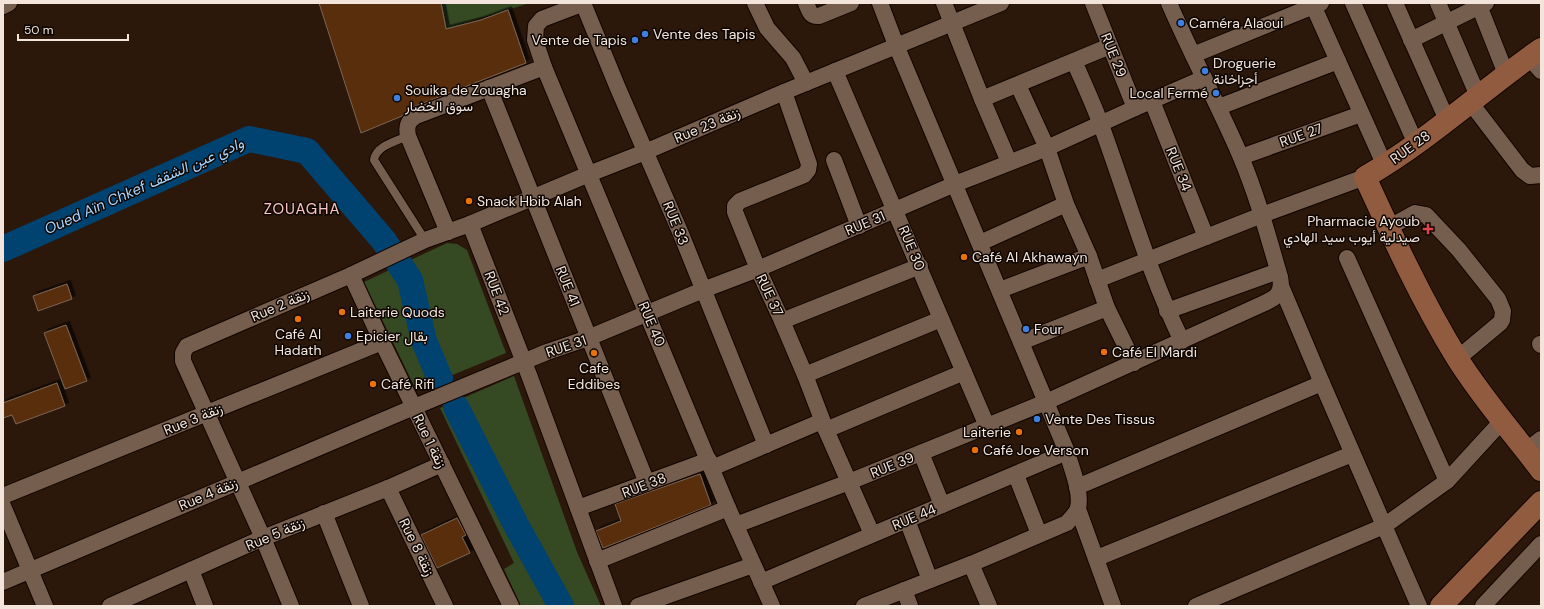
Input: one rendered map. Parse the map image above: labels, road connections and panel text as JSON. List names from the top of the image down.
{
  "streets": {
    "street": [
      "RUE 29",
      "Rue 23 زنقة",
      "RUE 27",
      "RUE 28",
      "RUE 34",
      "RUE 33",
      "RUE 31",
      "RUE 30",
      "RUE 41",
      "RUE 42",
      "RUE 37",
      "Rue 2 زنقة",
      "RUE 40",
      "Rue 3 زنقة",
      "Rue 1 زنقة",
      "RUE 39",
      "RUE 38",
      "Rue 4 زنقة",
      "RUE 44",
      "Rue 5 زنقة",
      "Rue 8 زنقة"
    ]
  },
  "crossings": [
    ["RUE 29", "RUE 31"],
    ["Rue 23 زنقة", "RUE 33"],
    ["Rue 23 زنقة", "RUE 30"],
    ["Rue 23 زنقة", "RUE 41"],
    ["Rue 23 زنقة", "RUE 42"],
    ["Rue 23 زنقة", "RUE 37"],
    ["Rue 23 زنقة", "Rue 2 زنقة"],
    ["Rue 23 زنقة", "RUE 40"],
    ["RUE 28", "RUE 34"],
    ["RUE 34", "RUE 31"],
    ["RUE 33", "RUE 31"],
    ["RUE 33", "RUE 40"],
    ["RUE 33", "RUE 38"],
    ["RUE 31", "RUE 30"],
    ["RUE 31", "RUE 41"],
    ["RUE 31", "RUE 42"],
    ["RUE 31", "RUE 37"],
    ["RUE 31", "RUE 40"],
    ["RUE 31", "Rue 1 زنقة"],
    ["RUE 31", "Rue 4 زنقة"],
    ["RUE 30", "RUE 39"],
    ["RUE 30", "RUE 38"],
    ["RUE 41", "RUE 38"],
    ["RUE 42", "RUE 38"],
    ["RUE 37", "RUE 39"],
    ["RUE 37", "RUE 38"],
    ["RUE 37", "RUE 44"],
    ["Rue 2 زنقة", "Rue 3 زنقة"],
    ["Rue 2 زنقة", "Rue 1 زنقة"],
    ["RUE 40", "RUE 39"],
    ["RUE 40", "RUE 38"],
    ["RUE 40", "RUE 44"],
    ["Rue 3 زنقة", "Rue 1 زنقة"],
    ["Rue 1 زنقة", "Rue 4 زنقة"],
    ["Rue 1 زنقة", "Rue 5 زنقة"],
    ["Rue 5 زنقة", "Rue 8 زنقة"]
  ],
  "districts": ["ZOUAGHA"],
  "water": ["Oued Aïn Chkef وادي عين الشقف"],
  "places": {
    "other": [
      "Caméra Alaoui",
      "Vente des Tapis",
      "Vente de Tapis",
      "Droguerie أجزاخانة",
      "Local Fermé",
      "Souika de Zouagha سوق الخضار",
      "Snack Hbib Alah",
      "Café Al Akhawayn",
      "Laiterie Quods",
      "Café Al Hadath",
      "Four",
      "Epicier بقال",
      "Café El Mardi",
      "Cafe Eddibes",
      "Café Rifi",
      "Vente Des Tissus",
      "Laiterie",
      "Café Joe Verson"
    ],
    "health": ["Pharmacie Ayoub صيدلية أيوب سيد الهادي"]
  },
  "scale_bar": "50 m"
}
